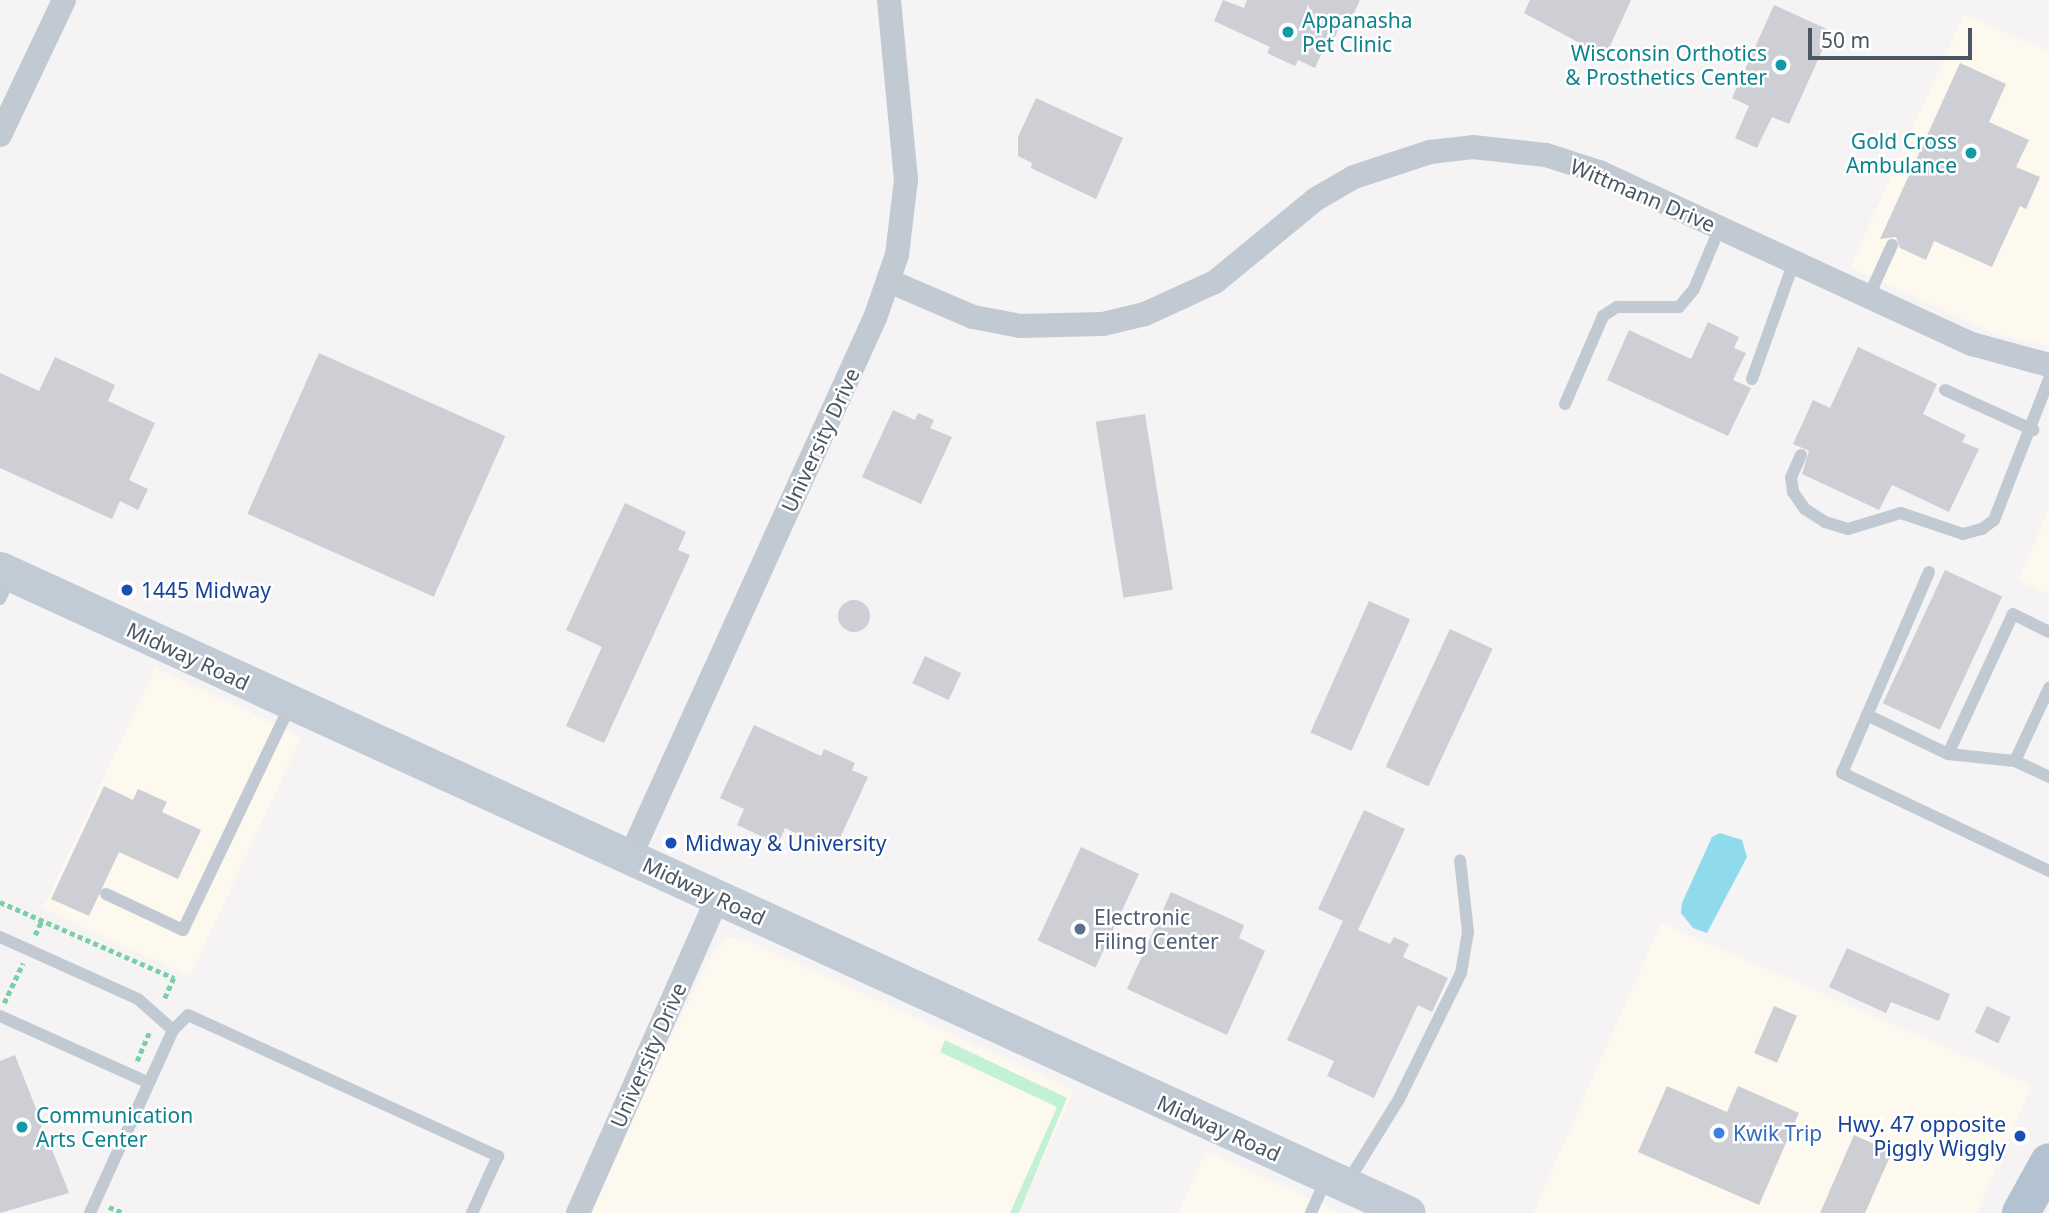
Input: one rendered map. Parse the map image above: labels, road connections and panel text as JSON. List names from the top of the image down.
{
  "streets": {
    "main road": ["Midway Road"],
    "street": ["Wittmann Drive", "University Drive"]
  },
  "crossings": [
    ["Wittmann Drive", "University Drive"],
    ["University Drive", "Midway Road"]
  ],
  "places": [
    "Appanasha Pet Clinic",
    "Wisconsin Orthotics & Prosthetics Center",
    "Gold Cross Ambulance",
    "1445 Midway",
    "Midway & University",
    "Electronic Filing Center",
    "Communication Arts Center",
    "Kwik Trip",
    "Hwy. 47 opposite Piggly Wiggly"
  ],
  "scale_bar": "50 m"
}
